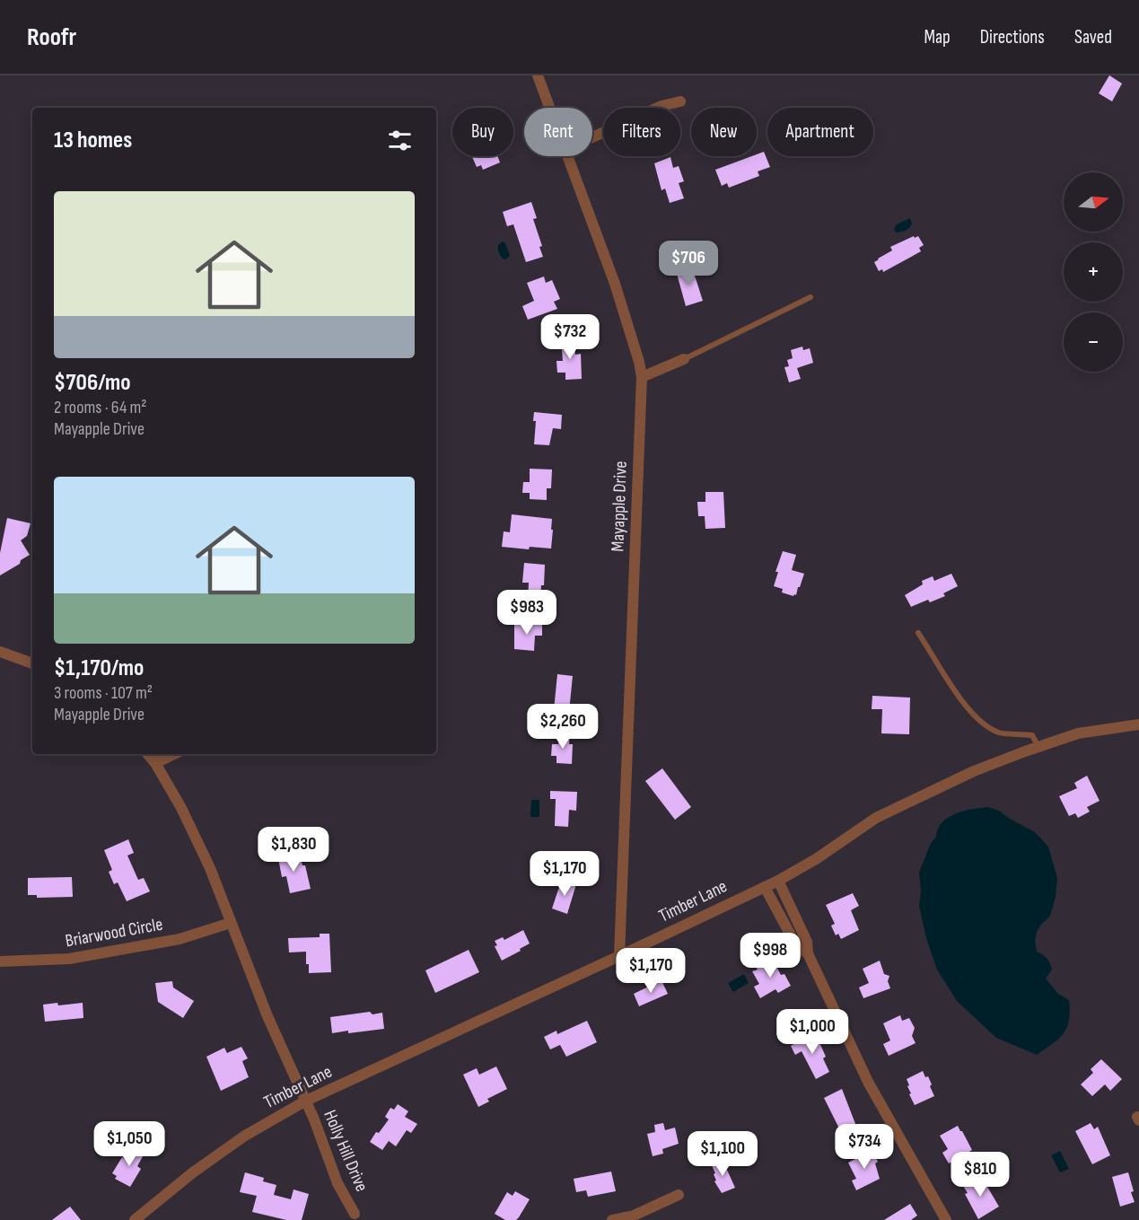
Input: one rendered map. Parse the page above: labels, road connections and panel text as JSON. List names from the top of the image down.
{
  "streets": {
    "street": [
      "Mayapple Drive",
      "Timber Lane",
      "Briarwood Circle",
      "Holly Hill Drive"
    ]
  },
  "crossings": [
    ["Mayapple Drive", "Timber Lane"],
    ["Timber Lane", "Holly Hill Drive"]
  ],
  "north": "right",
  "page": {
    "header": "Roofr",
    "nav": ["Map", "Directions", "Saved"],
    "chip": [
      "Buy",
      "Rent",
      "Filters",
      "New",
      "Apartment"
    ],
    "heading": "13 homes",
    "map_buttons": ["+", "−"],
    "list": [
      {
        "name": "$706/mo",
        "note": "2 rooms · 64 m² · Mayapple Drive"
      },
      {
        "name": "$1,170/mo",
        "note": "3 rooms · 107 m² · Mayapple Drive"
      }
    ],
    "price": [
      "$706",
      "$732",
      "$983",
      "$2,260",
      "$1,830",
      "$1,170",
      "$998",
      "$1,170",
      "$1,000",
      "$1,050",
      "$734",
      "$1,100",
      "$810"
    ]
  }
}
